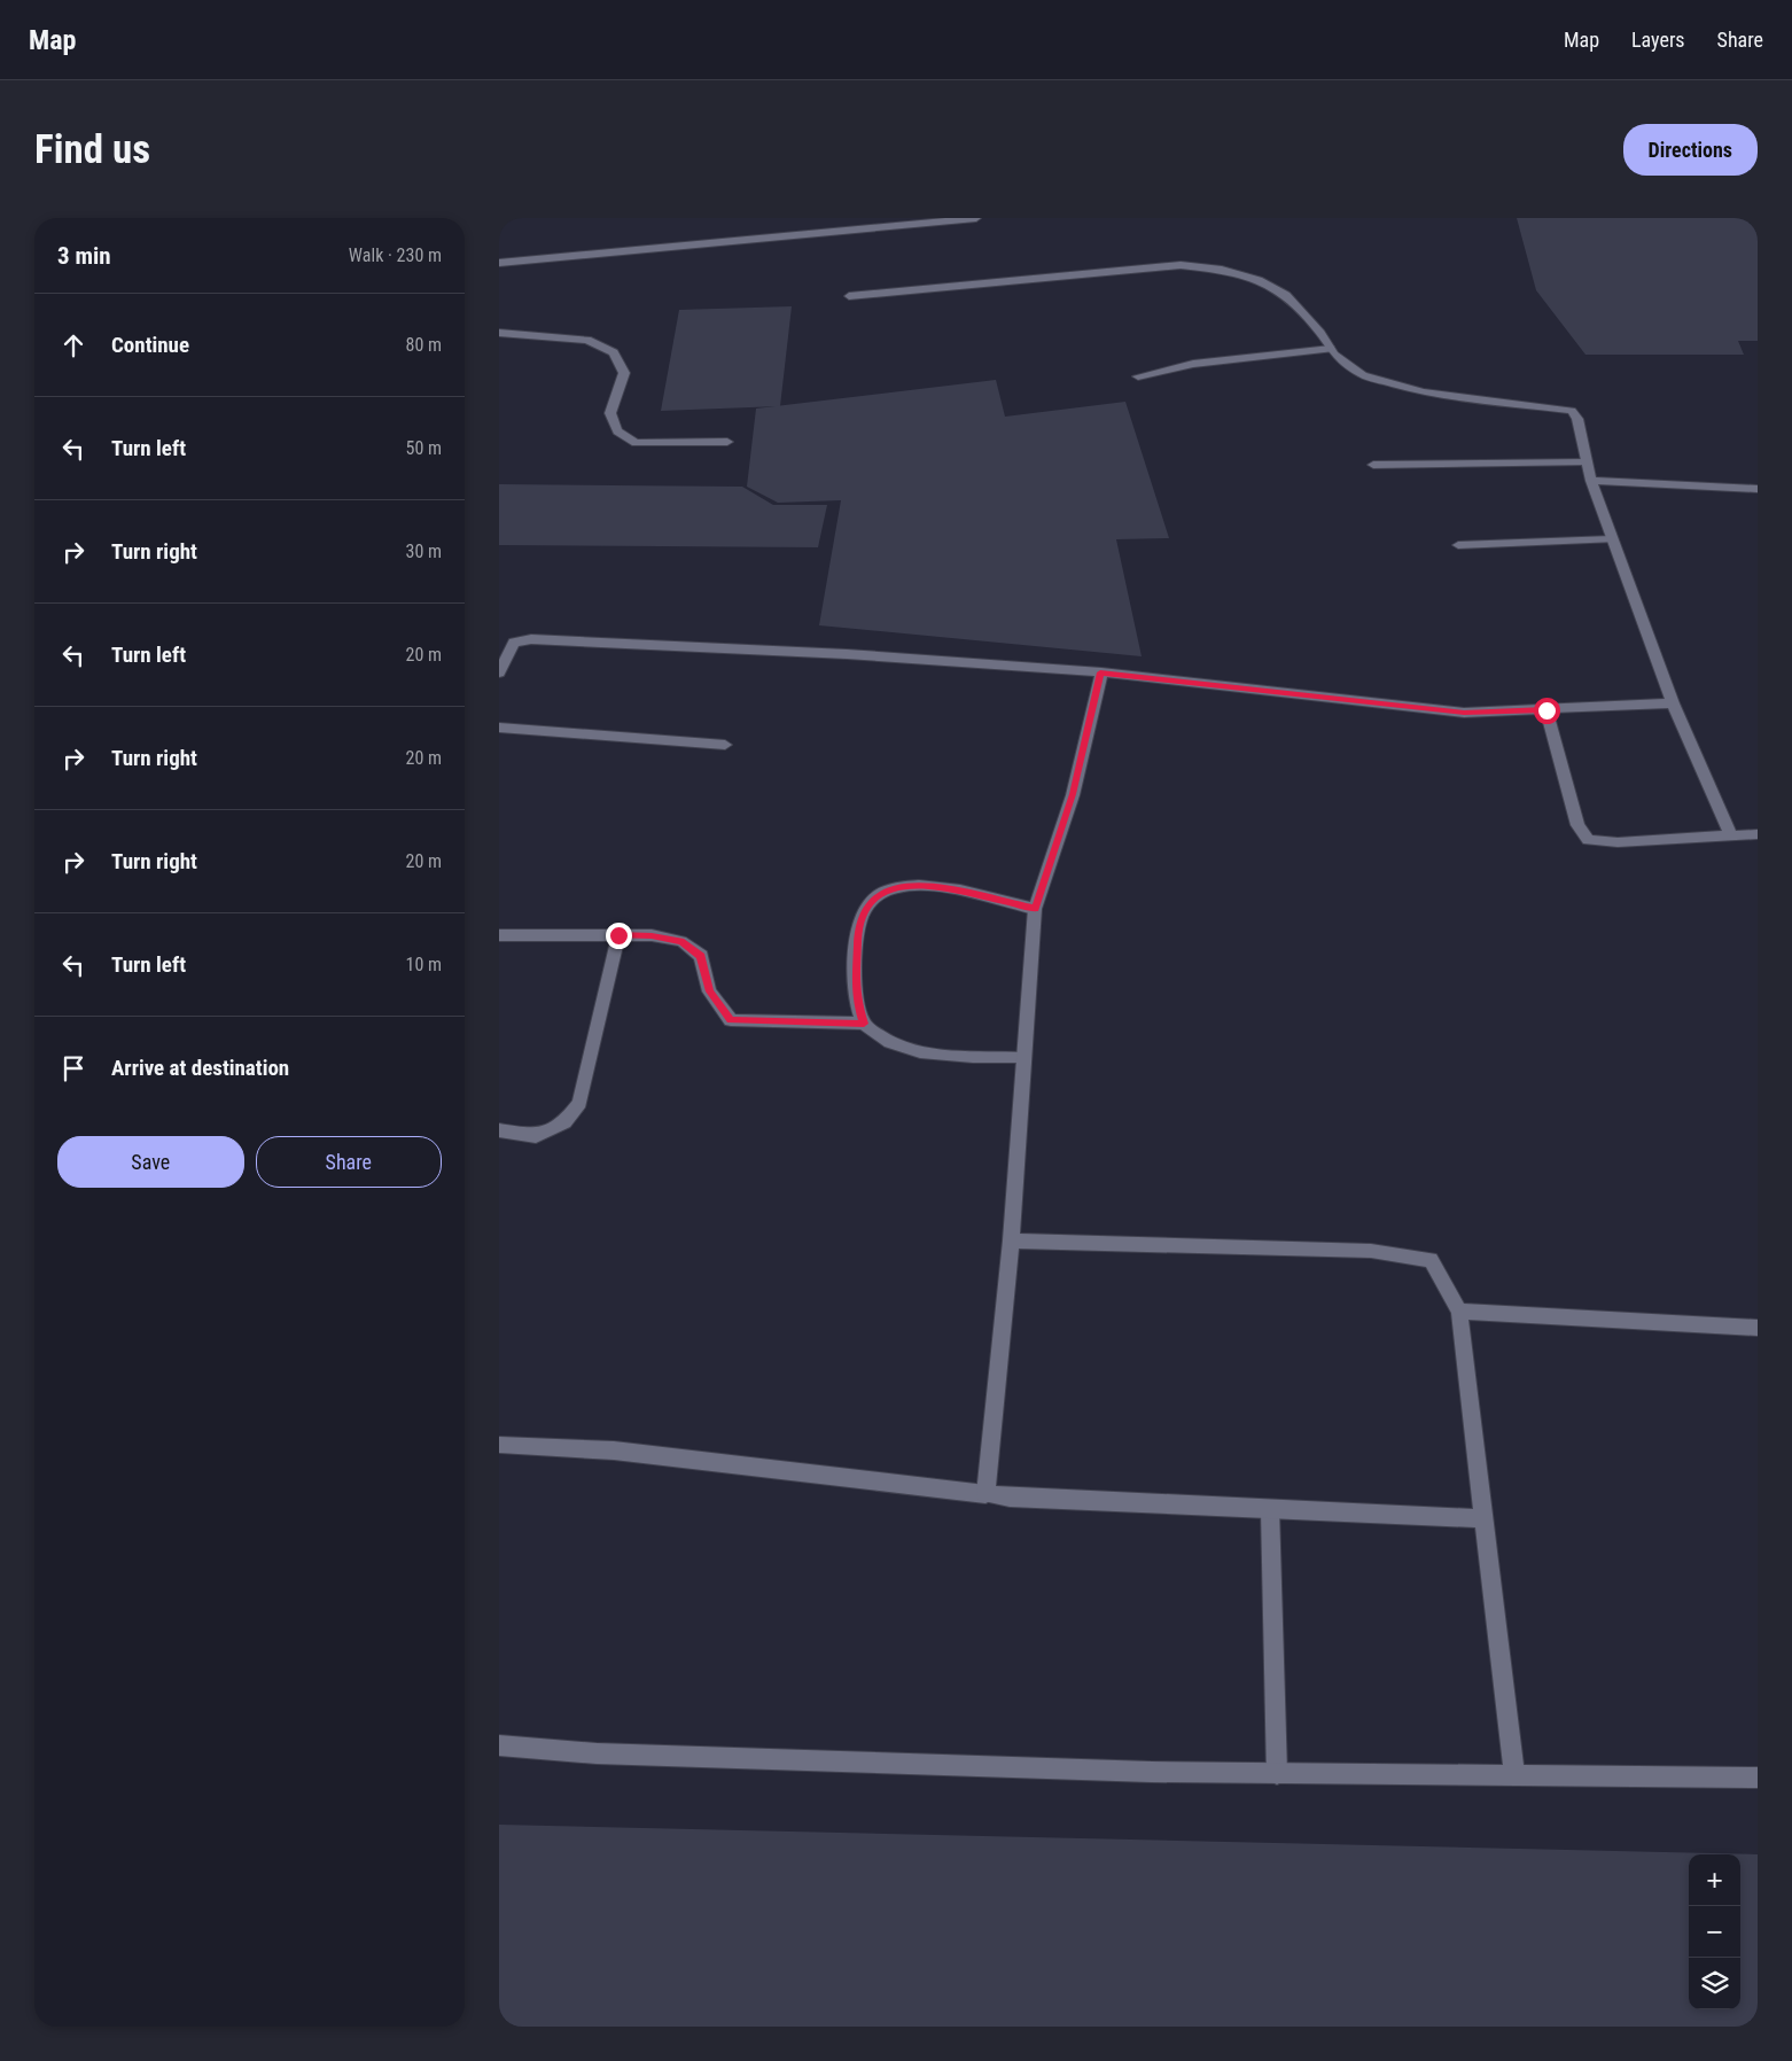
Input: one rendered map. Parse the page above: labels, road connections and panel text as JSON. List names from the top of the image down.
{
  "page": {
    "header": "Map",
    "nav": ["Map", "Layers", "Share"],
    "buttons": [
      "Directions",
      ["Save", "Share"]
    ],
    "title": "Find us",
    "heading": ["3 min", "Walk · 230 m"],
    "list": [
      ["Continue", "80 m"],
      ["Turn left", "50 m"],
      ["Turn right", "30 m"],
      ["Turn left", "20 m"],
      ["Turn right", "20 m"],
      ["Turn right", "20 m"],
      ["Turn left", "10 m"],
      "Arrive at destination"
    ],
    "map_buttons": ["+", "−"]
  }
}
